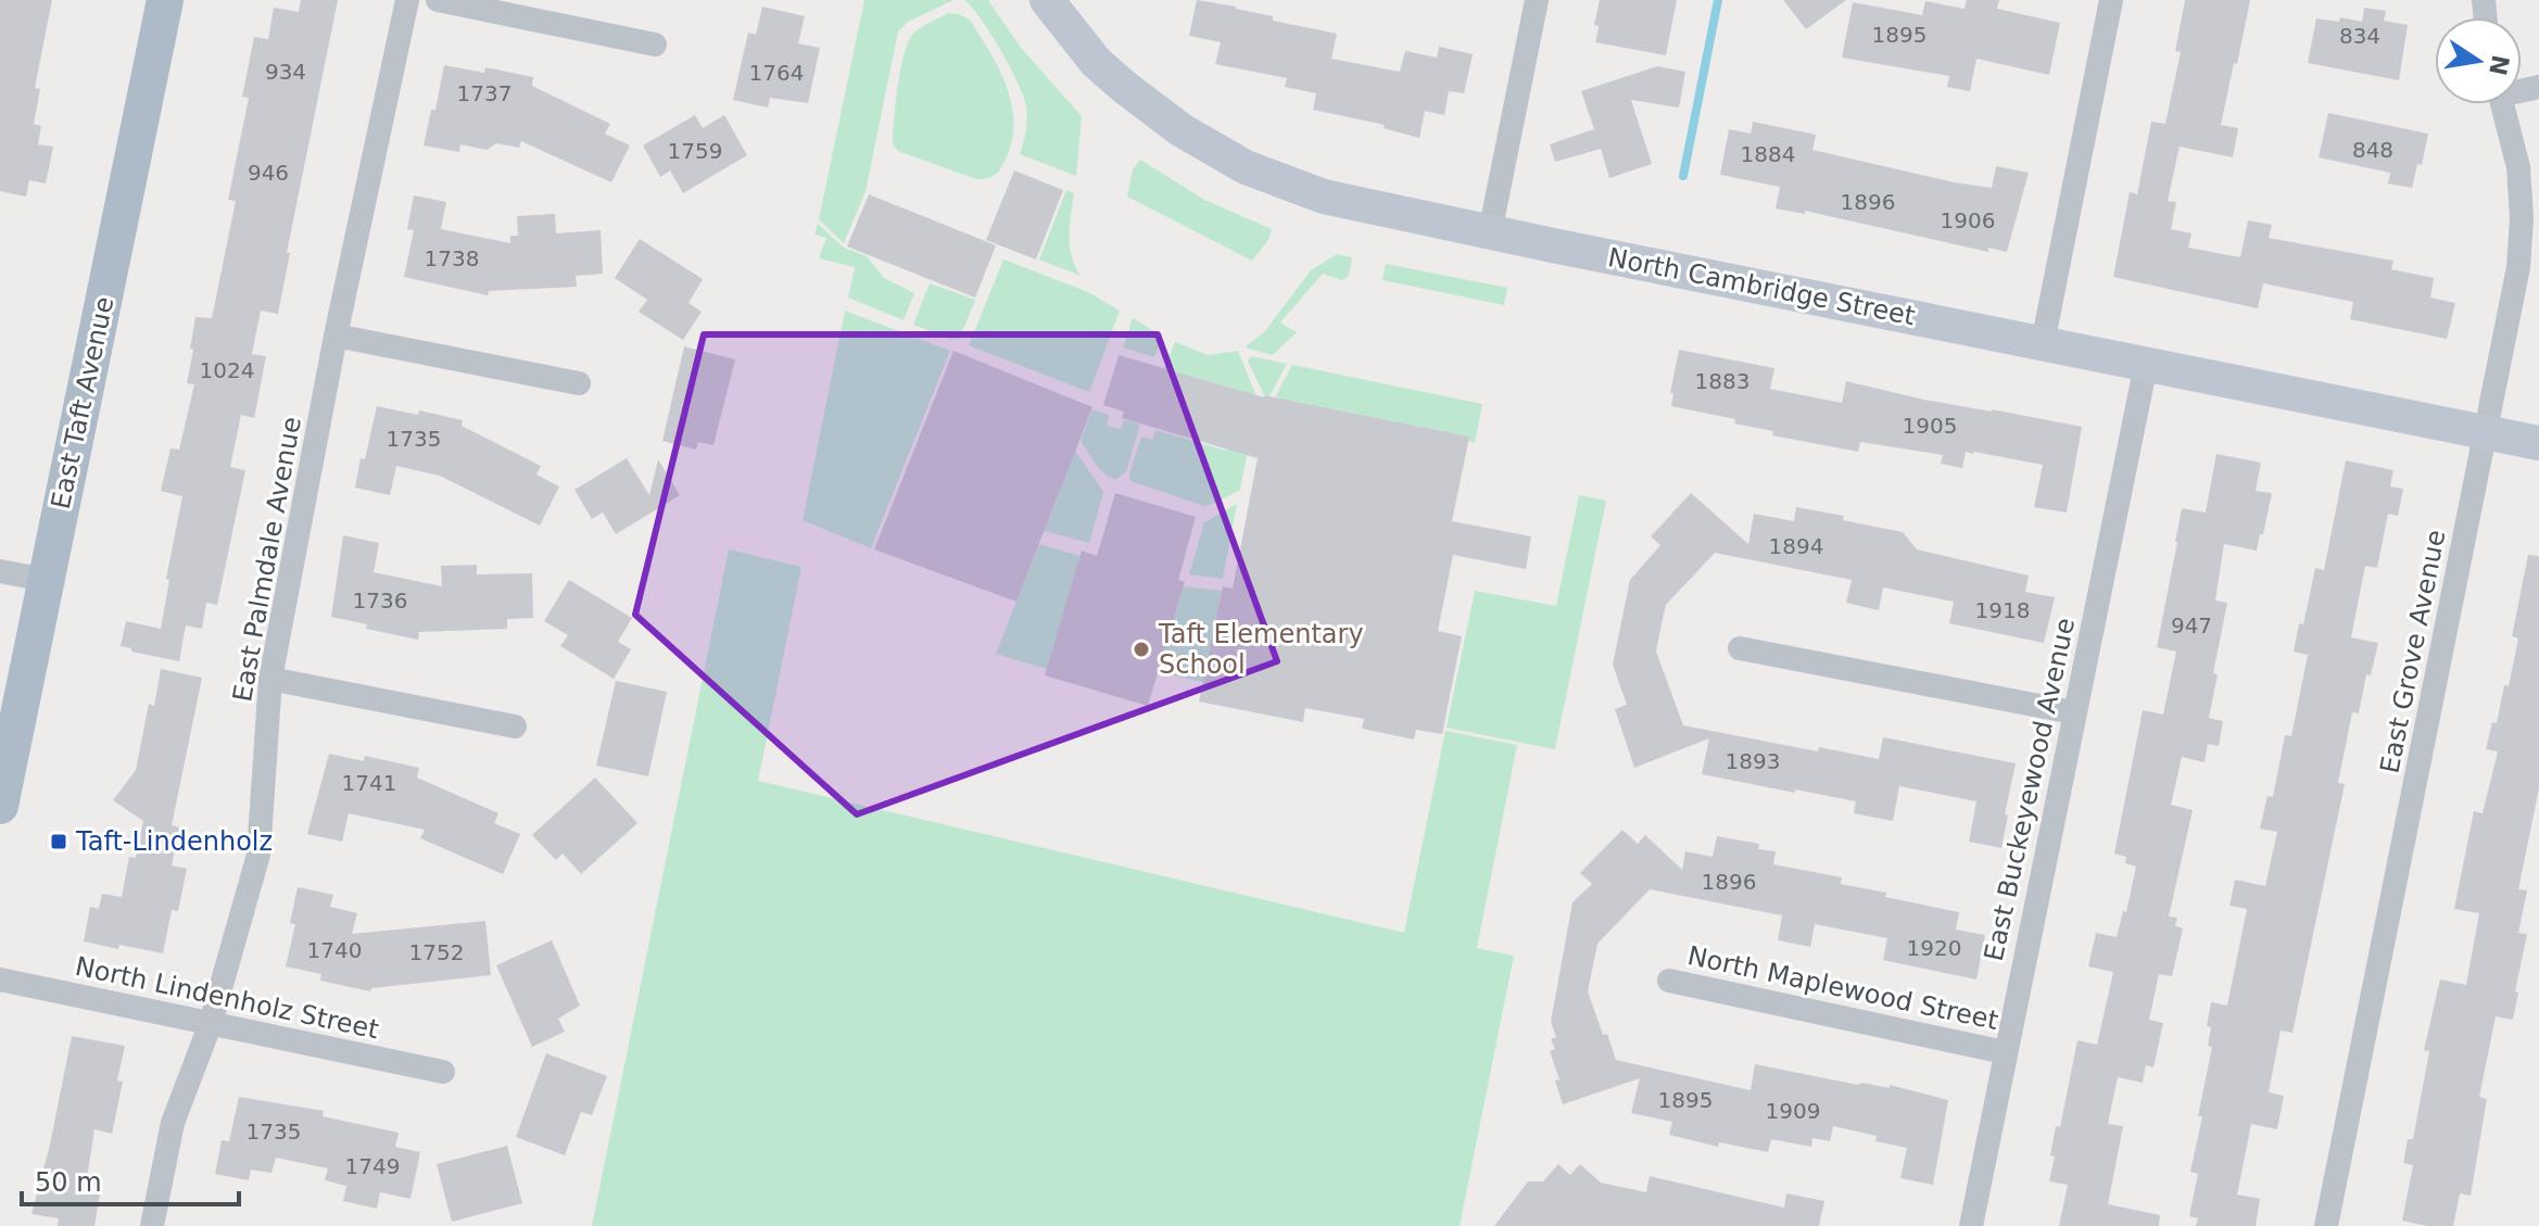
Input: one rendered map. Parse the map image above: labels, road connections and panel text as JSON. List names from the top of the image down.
{
  "streets": {
    "main road": ["East Taft Avenue"],
    "street": [
      "North Cambridge Street",
      "East Palmdale Avenue",
      "East Grove Avenue",
      "East Buckeyewood Avenue",
      "North Maplewood Street",
      "North Lindenholz Street"
    ]
  },
  "crossings": [
    ["North Cambridge Street", "East Grove Avenue"],
    ["North Cambridge Street", "East Buckeyewood Avenue"],
    ["East Palmdale Avenue", "North Lindenholz Street"],
    ["East Buckeyewood Avenue", "North Maplewood Street"]
  ],
  "places": {
    "other": ["Taft Elementary School"],
    "transit": ["Taft-Lindenholz"]
  },
  "house_numbers": [
    "1895",
    "834",
    "934",
    "1764",
    "1737",
    "848",
    "1759",
    "1884",
    "946",
    "1896",
    "1906",
    "1738",
    "1024",
    "1883",
    "1905",
    "1735",
    "1894",
    "1736",
    "1918",
    "947",
    "1893",
    "1741",
    "1896",
    "1920",
    "1740",
    "1752",
    "1895",
    "1909",
    "1735",
    "1749"
  ],
  "scale_bar": "50 m",
  "north": "right"
}
